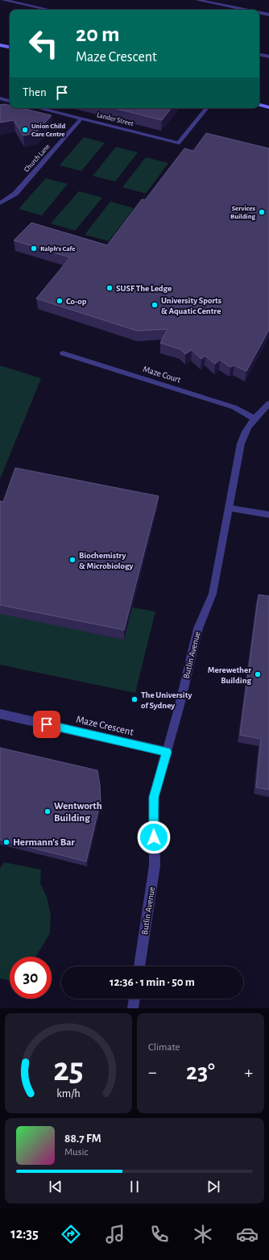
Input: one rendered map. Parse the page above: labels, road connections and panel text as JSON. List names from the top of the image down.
{
  "streets": {
    "street": [
      "Lander Street",
      "Church Lane",
      "Maze Court",
      "Butlin Avenue",
      "Maze Crescent"
    ]
  },
  "crossings": [
    ["Lander Street", "Church Lane"],
    ["Maze Court", "Butlin Avenue"],
    ["Butlin Avenue", "Maze Crescent"]
  ],
  "places": [
    "Union Child Care Centre",
    "Services Building",
    "Ralph's Cafe",
    "SUSF The Ledge",
    "Co-op",
    "University Sports & Aquatic Centre",
    "Biochemistry & Microbiology",
    "Merewether Building",
    "The University of Sydney",
    "Wentworth Building",
    "Hermann's Bar"
  ],
  "page": {
    "turn": ["20 m", "Maze Crescent"],
    "then": "Then",
    "limit": "30",
    "trip": "12:36 · 1 min · 50 m",
    "tile": "Climate",
    "heat": ["−", "23°", "+"],
    "song": ["88.7 FM", "Music"],
    "tabs": "12:35",
    "gauge": ["25", "km/h"]
  }
}
